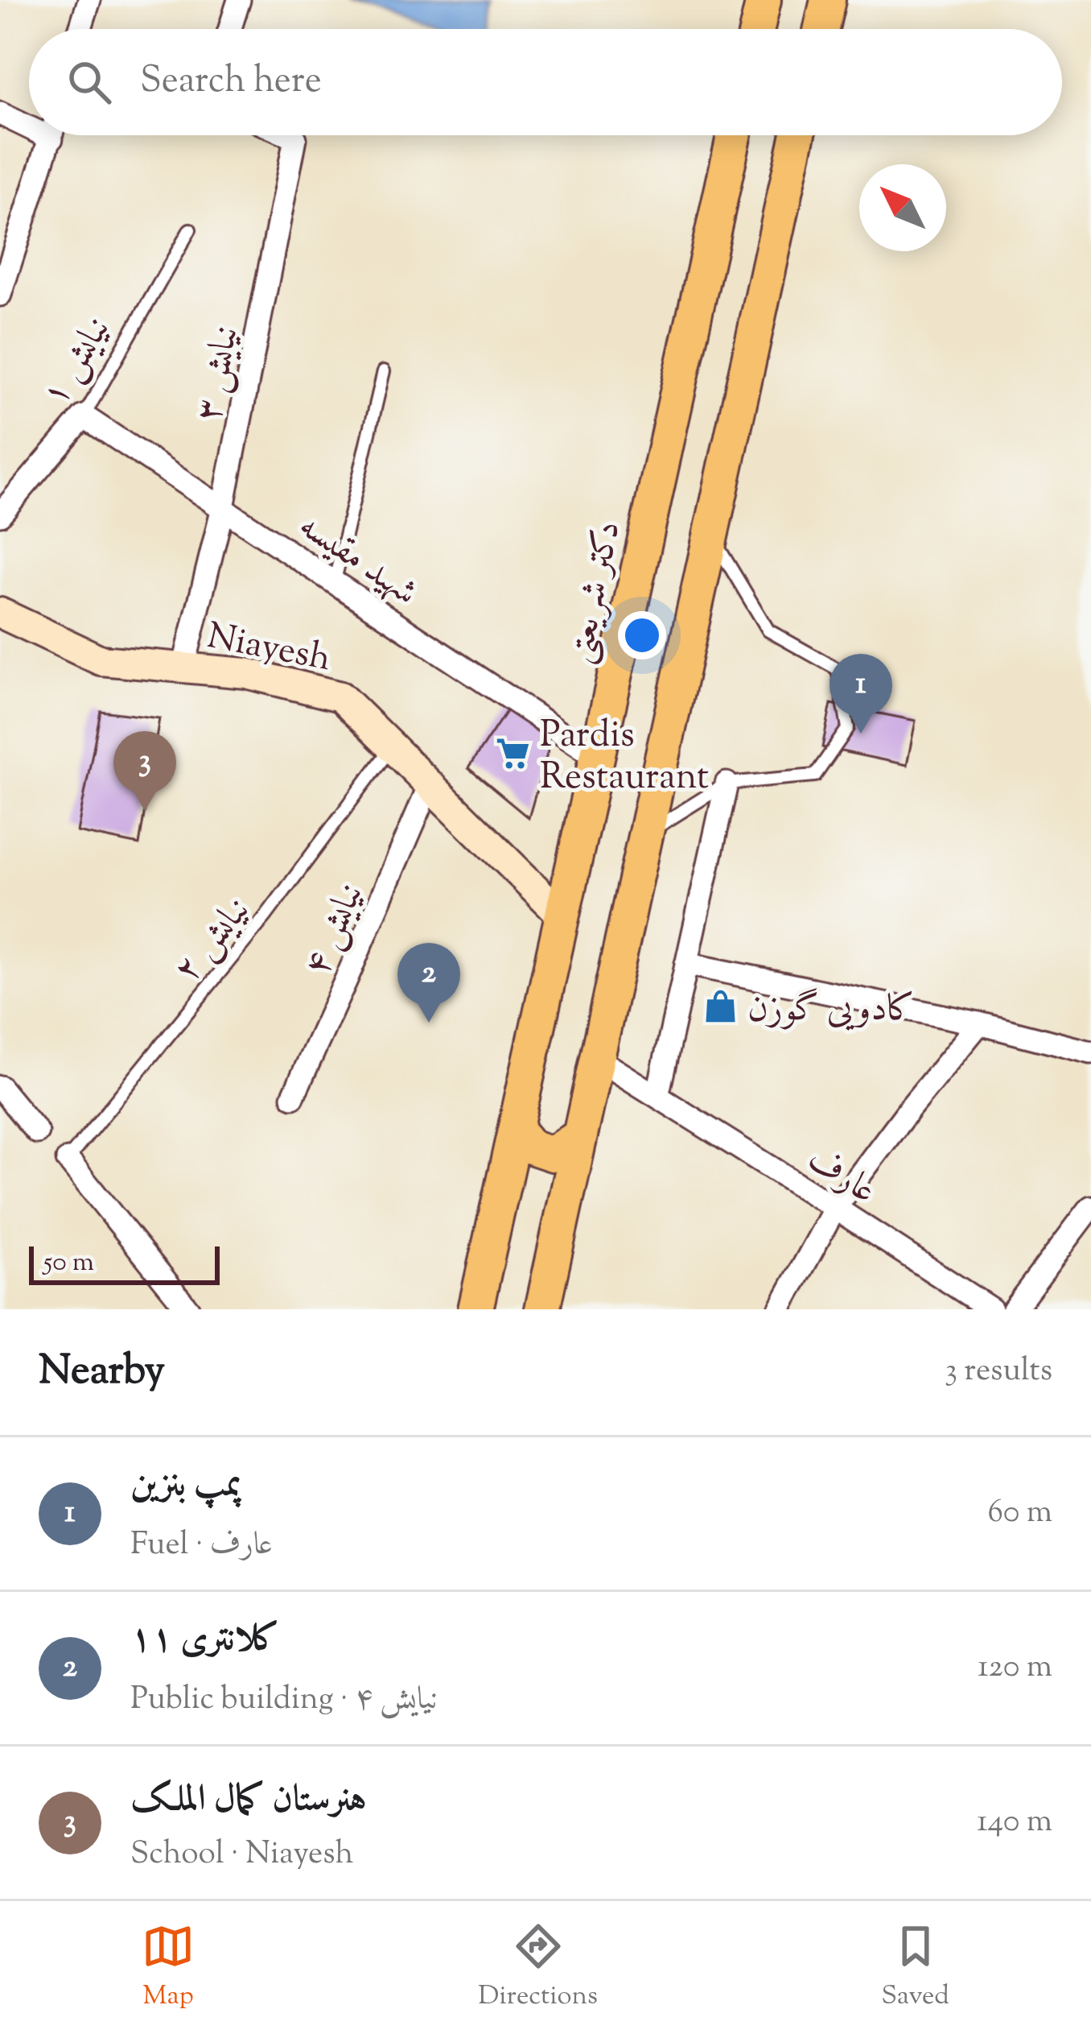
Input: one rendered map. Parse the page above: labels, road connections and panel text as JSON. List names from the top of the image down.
{
  "streets": {
    "main road": ["دکتر شریعتی", "Niayesh"],
    "street": [
      "نیایش ۱",
      "نیایش ۳",
      "شهید مقیسه",
      "نیایش ۴",
      "عارف"
    ],
    "lane": ["نیایش ۲"]
  },
  "crossings": [
    ["نیایش ۱", "شهید مقیسه"],
    ["نیایش ۳", "شهید مقیسه"],
    ["نیایش ۳", "Niayesh"],
    ["شهید مقیسه", "دکتر شریعتی"],
    ["دکتر شریعتی", "Niayesh"],
    ["Niayesh", "نیایش ۴"],
    ["Niayesh", "نیایش ۲"]
  ],
  "places": {
    "supermarket": ["Pardis Restaurant"],
    "shop": ["کادویی گوزن"]
  },
  "scale_bar": "50 m",
  "north": "top left",
  "page": {
    "search": "Search here",
    "pins": ["1", "3", "2"],
    "scale": "50 m",
    "heading": ["Nearby", "3 results"],
    "list": [
      {
        "mark": "1",
        "name": "پمپ بنزین",
        "note": "Fuel · عارف",
        "value": "60 m"
      },
      {
        "mark": "2",
        "name": "کلانتری ۱۱",
        "note": "Public building · نیایش ۴",
        "value": "120 m"
      },
      {
        "mark": "3",
        "name": "هنرستان کمال الملک",
        "note": "School · Niayesh",
        "value": "140 m"
      }
    ],
    "nav": ["Map", "Directions", "Saved"]
  }
}
